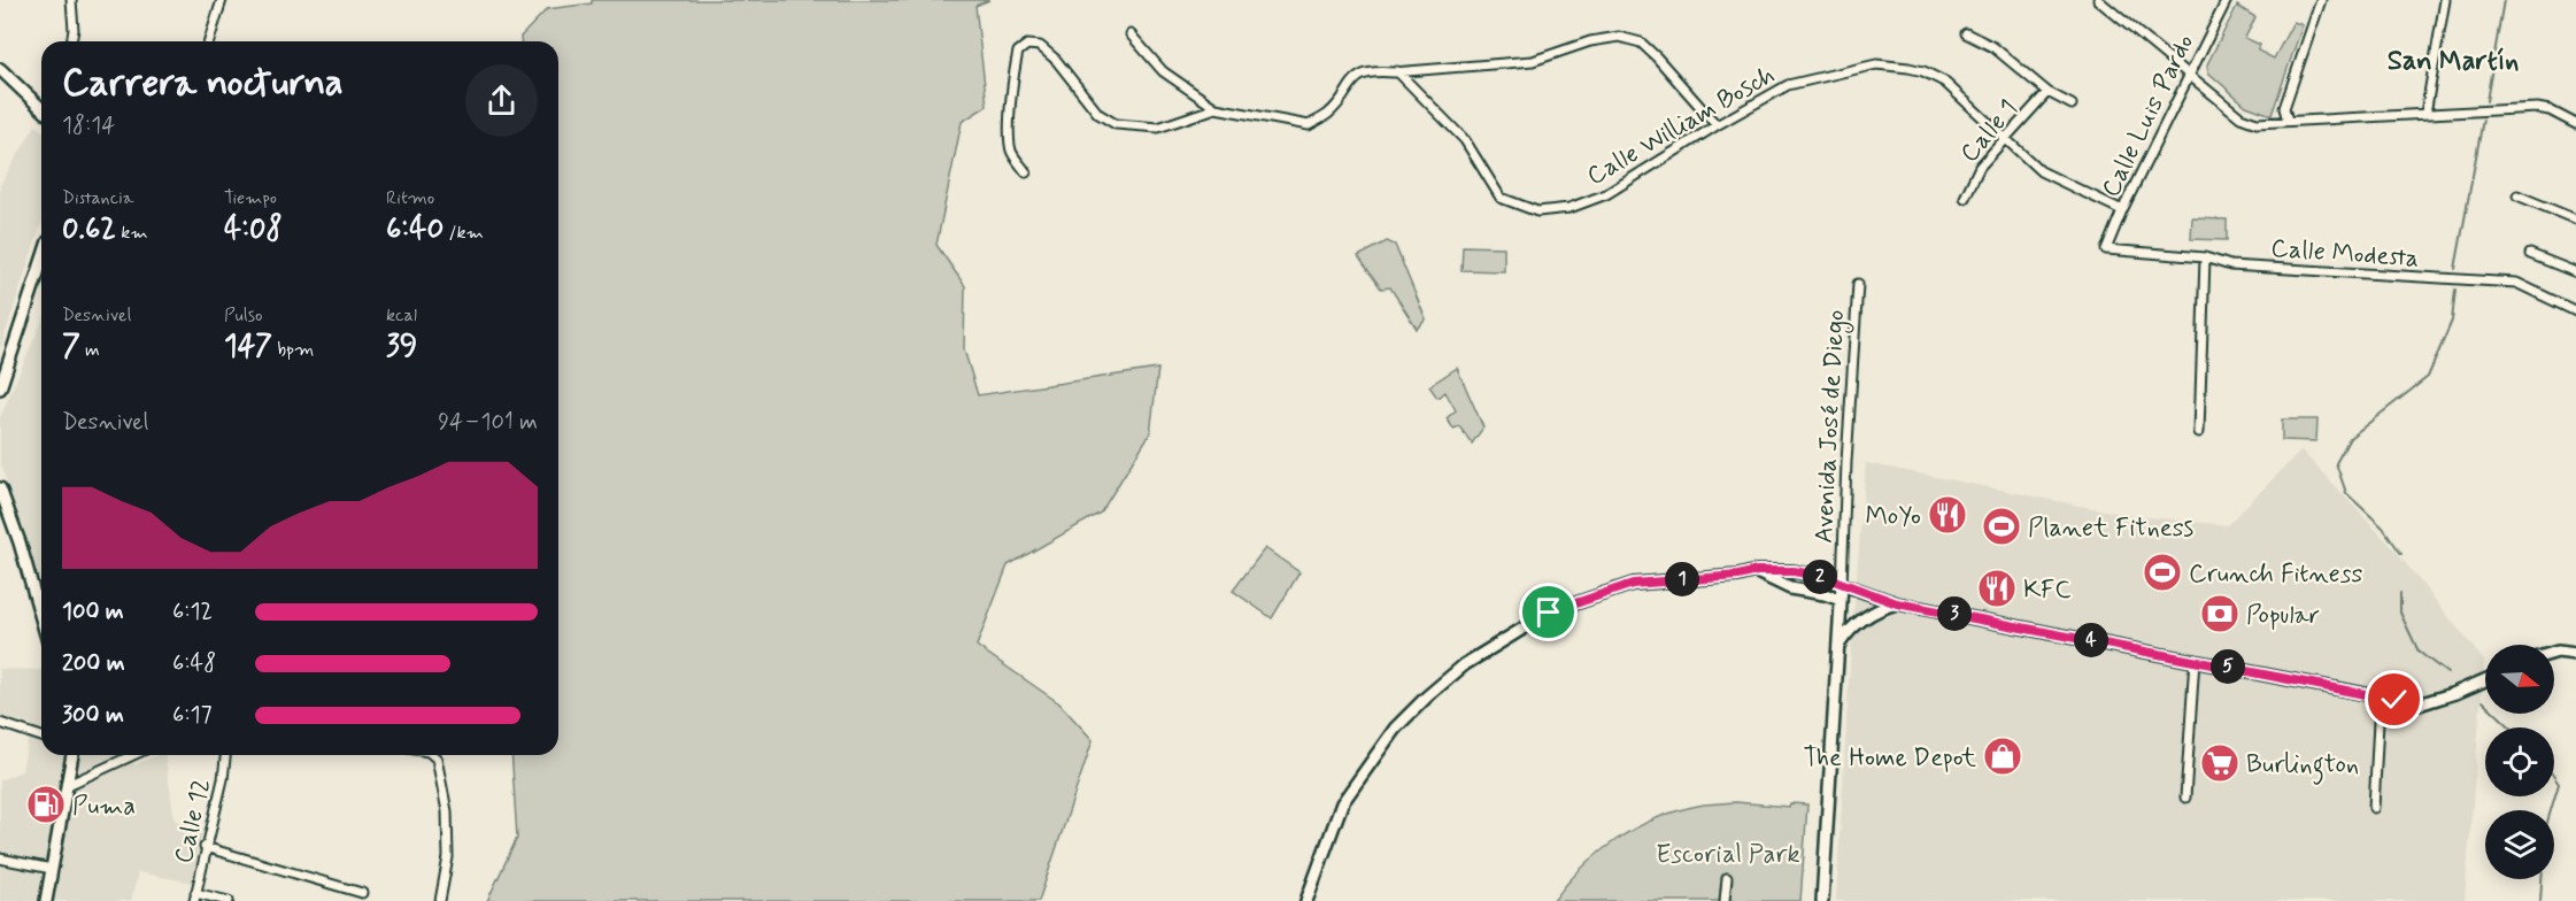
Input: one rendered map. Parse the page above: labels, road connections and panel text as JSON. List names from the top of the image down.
{
  "streets": {
    "street": [
      "Calle Luis Pardo",
      "Calle William Bosch",
      "Calle 1",
      "Calle Modesta",
      "Avenida José de Diego",
      "Calle 12"
    ]
  },
  "crossings": [
    ["Calle Luis Pardo", "Calle William Bosch"],
    ["Calle Luis Pardo", "Calle Modesta"],
    ["Calle William Bosch", "Calle 1"]
  ],
  "districts": ["San Martín"],
  "parks": ["Escorial Park"],
  "places": {
    "restaurant": ["MoYo", "KFC"],
    "sports": ["Planet Fitness", "Crunch Fitness"],
    "bank": ["Popular"],
    "shop": ["The Home Depot"],
    "supermarket": ["Burlington"],
    "fuel station": ["Puma"]
  },
  "north": "right",
  "page": {
    "heading": ["Carrera nocturna", "18:14"],
    "stats": [
      ["Distancia", "0.62 km"],
      ["Tiempo", "4:08"],
      ["Ritmo", "6:40 /km"],
      ["Desnivel", "7 m"],
      ["Pulso", "147 bpm"],
      ["kcal", "39"]
    ],
    "chart": ["Desnivel", "94–101 m"],
    "pins": [
      "2",
      "1",
      "3",
      "4",
      "5"
    ],
    "list": [
      {
        "name": "100 m",
        "note": "6:12"
      },
      {
        "name": "200 m",
        "note": "6:48"
      },
      {
        "name": "300 m",
        "note": "6:17"
      }
    ]
  }
}
